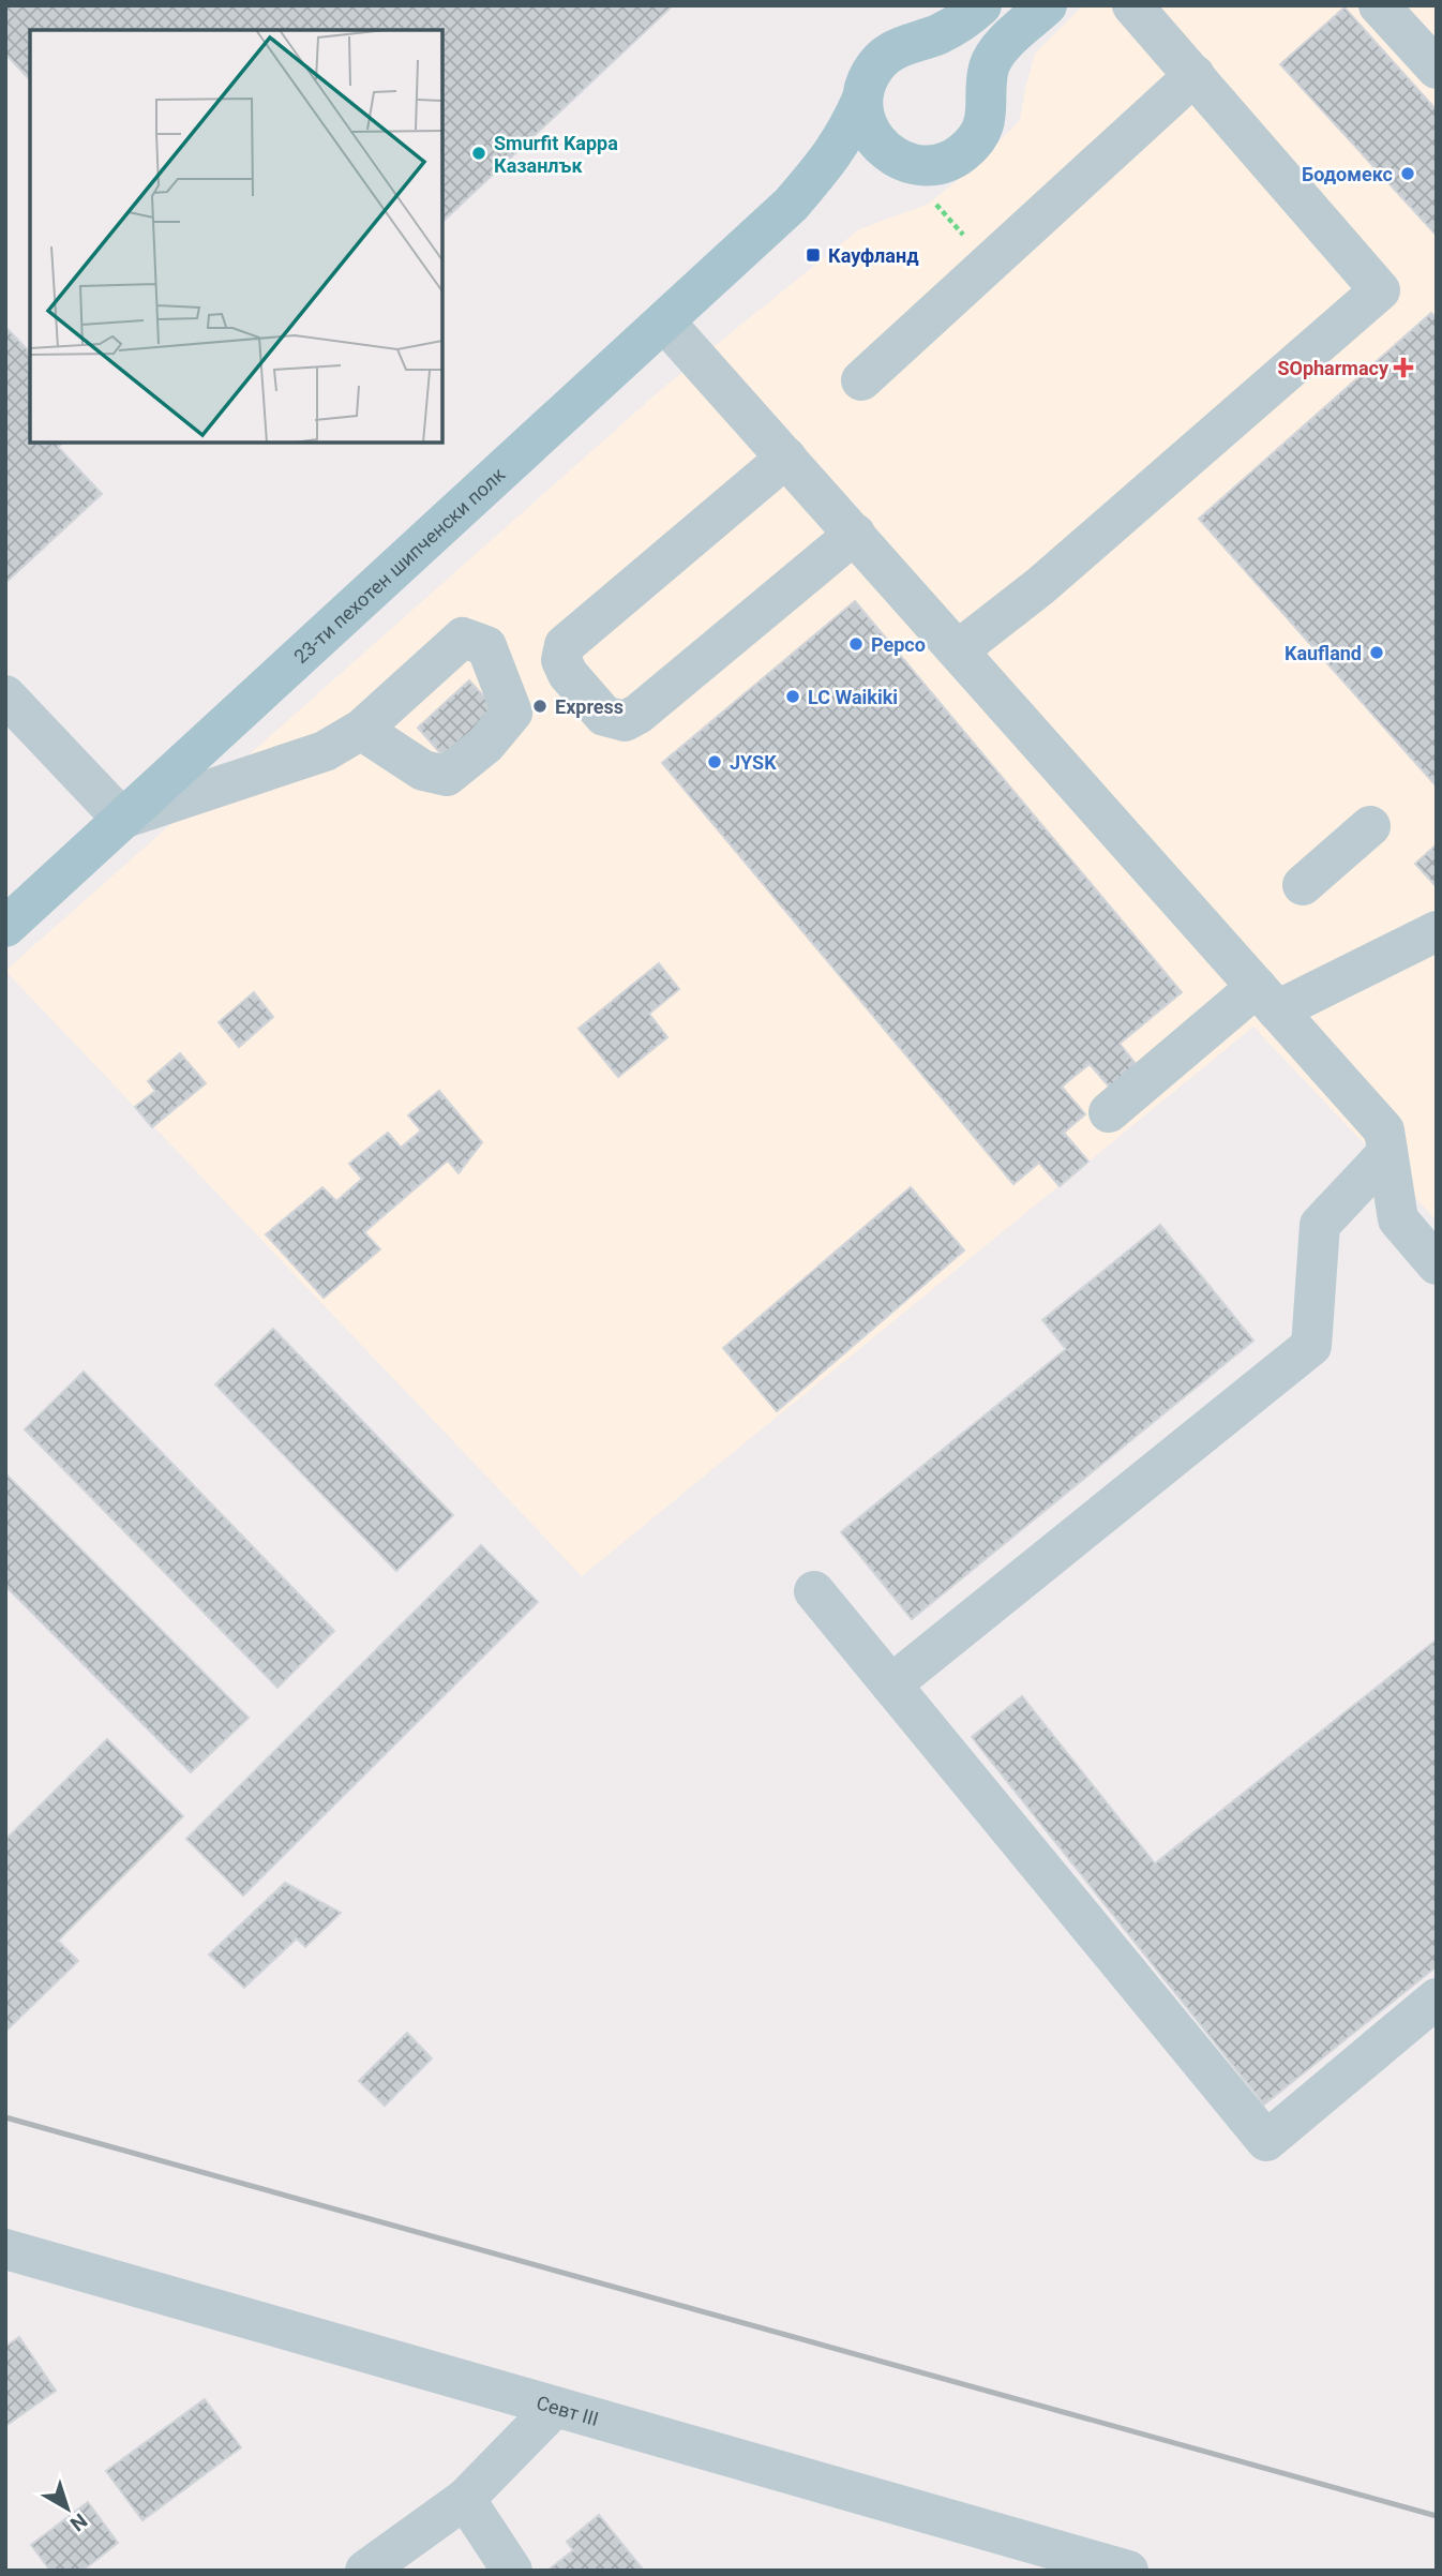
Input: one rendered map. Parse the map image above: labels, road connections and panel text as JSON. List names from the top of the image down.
{
  "streets": {
    "main road": ["23-ти пехотен шипченски полк"],
    "street": ["Севт III"]
  },
  "places": {
    "other": [
      "Smurfit Kappa Казанлък",
      "Бодомекс",
      "Pepco",
      "Kaufland",
      "LC Waikiki",
      "Express",
      "JYSK"
    ],
    "transit": ["Кауфланд"],
    "health": ["SOpharmacy"]
  },
  "north": "bottom right"
}
